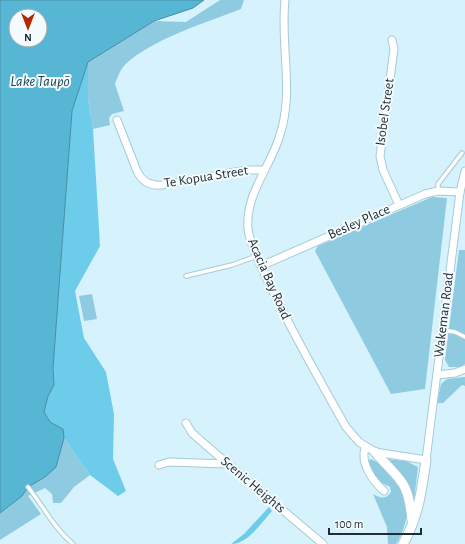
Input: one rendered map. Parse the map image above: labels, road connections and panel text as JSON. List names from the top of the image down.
{
  "streets": {
    "street": [
      "Isobel Street",
      "Te Kopua Street",
      "Besley Place",
      "Acacia Bay Road",
      "Wakeman Road",
      "Scenic Heights"
    ]
  },
  "crossings": [
    ["Isobel Street", "Besley Place"],
    ["Te Kopua Street", "Acacia Bay Road"],
    ["Besley Place", "Acacia Bay Road"],
    ["Besley Place", "Wakeman Road"],
    ["Acacia Bay Road", "Wakeman Road"]
  ],
  "water": ["Lake Taupō"],
  "scale_bar": "100 m",
  "north": "bottom"
}
